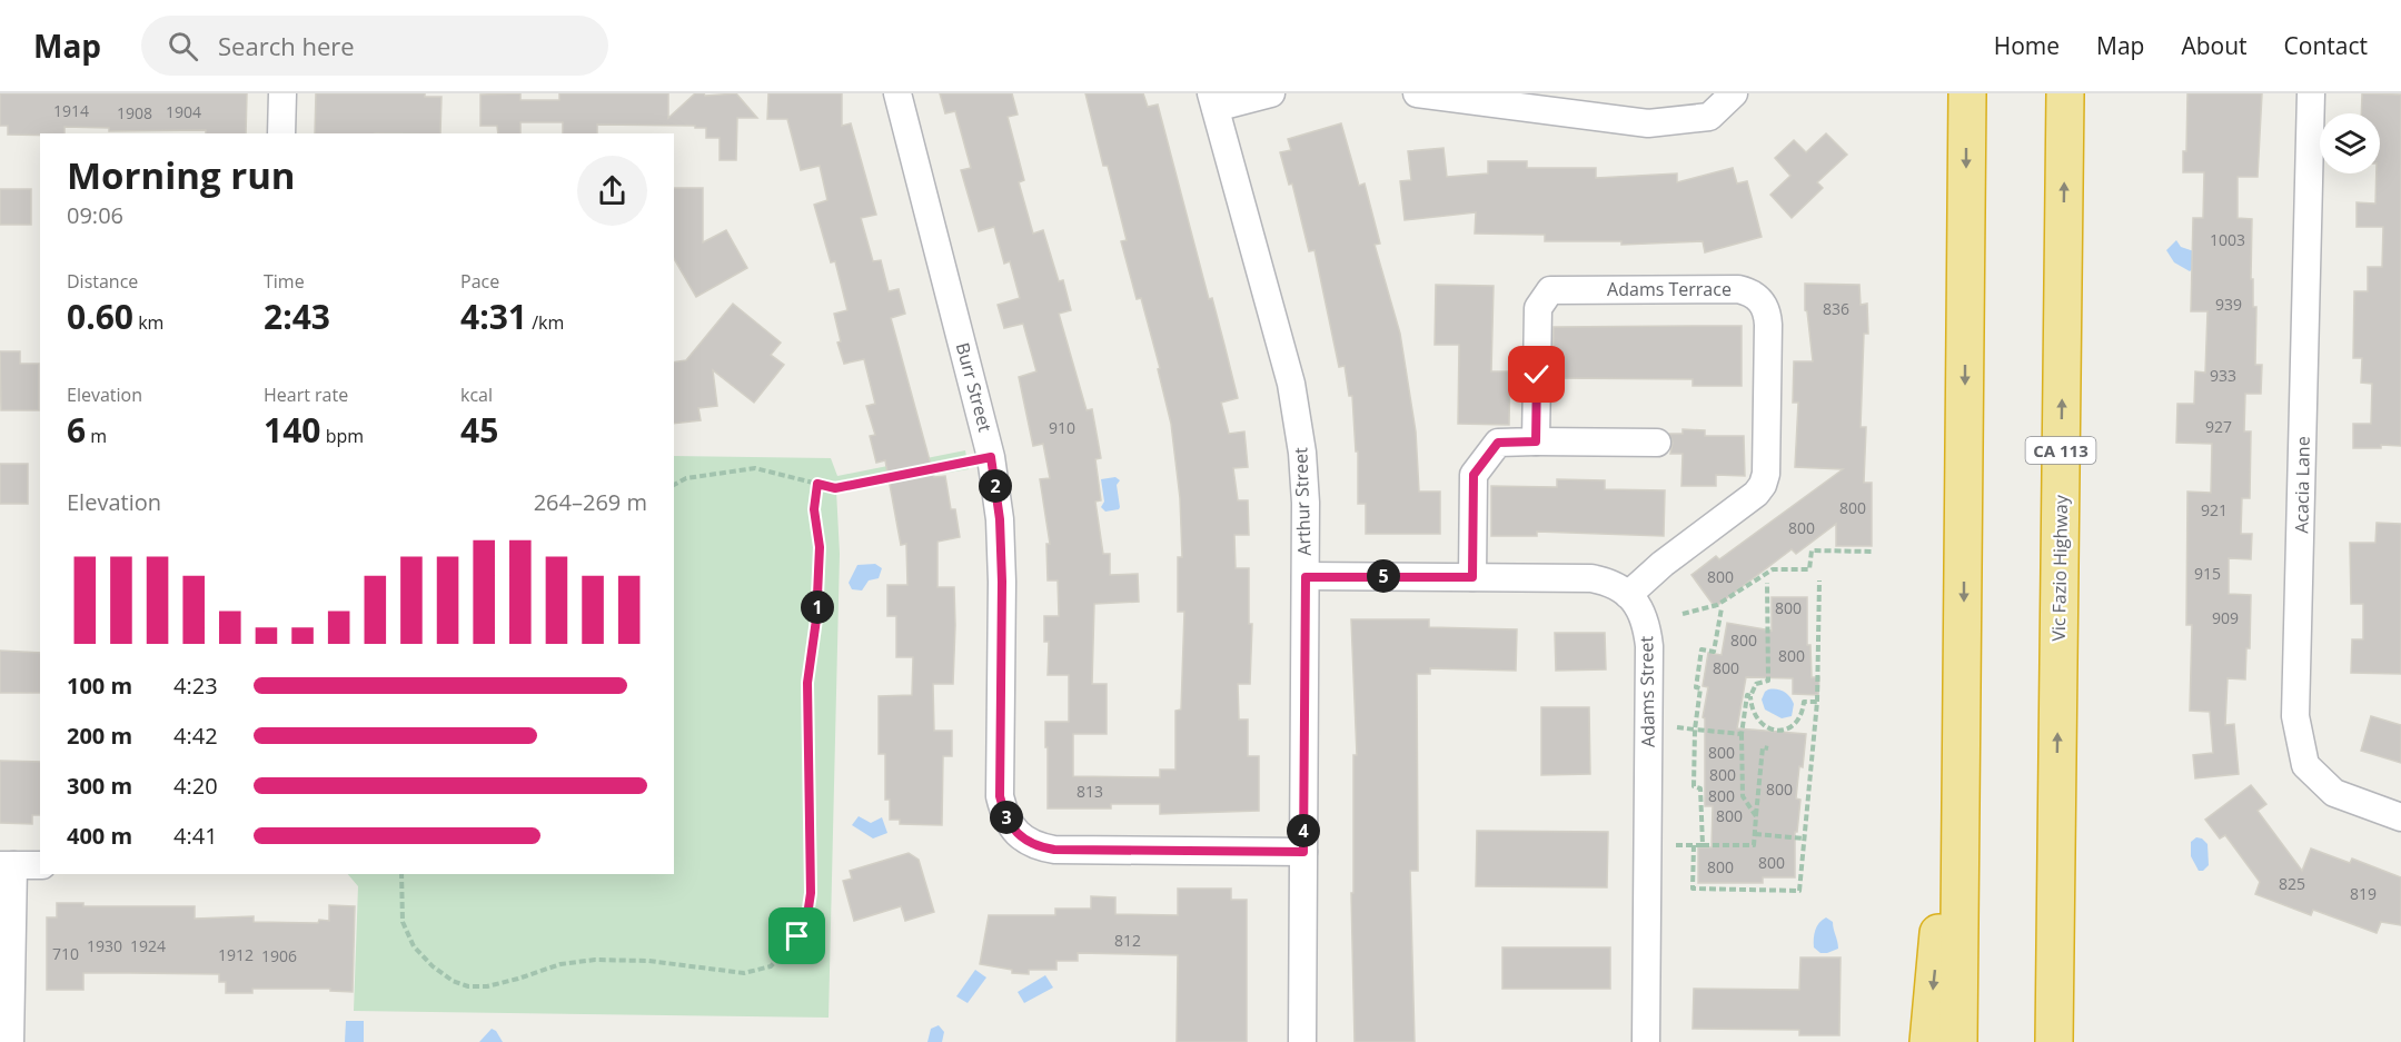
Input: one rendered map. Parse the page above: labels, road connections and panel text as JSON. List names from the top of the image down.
{
  "streets": {
    "highway": ["CA 113", "Vic Fazio Highway"],
    "street": [
      "Adams Terrace",
      "Burr Street",
      "Acacia Lane",
      "Arthur Street",
      "Adams Street"
    ]
  },
  "crossings": [
    ["Adams Terrace", "Adams Street"],
    ["Burr Street", "Arthur Street"]
  ],
  "house_numbers": [
    "1914",
    "1904",
    "1908",
    "1003",
    "939",
    "836",
    "933",
    "927",
    "910",
    "800",
    "921",
    "800",
    "915",
    "800",
    "800",
    "909",
    "800",
    "800",
    "800",
    "800",
    "800",
    "800",
    "813",
    "800",
    "800",
    "800",
    "800",
    "825",
    "819",
    "812",
    "1930",
    "1924",
    "710",
    "1912",
    "1906"
  ],
  "page": {
    "header": "Map",
    "search": "Search here",
    "nav": [
      "Home",
      "Map",
      "About",
      "Contact"
    ],
    "heading": ["Morning run", "09:06"],
    "stats": [
      ["Distance", "0.60 km"],
      ["Time", "2:43"],
      ["Pace", "4:31 /km"],
      ["Elevation", "6 m"],
      ["Heart rate", "140 bpm"],
      ["kcal", "45"]
    ],
    "pins": [
      "2",
      "5",
      "1",
      "3",
      "4"
    ],
    "chart": ["Elevation", "264–269 m"],
    "list": [
      {
        "name": "100 m",
        "note": "4:23"
      },
      {
        "name": "200 m",
        "note": "4:42"
      },
      {
        "name": "300 m",
        "note": "4:20"
      },
      {
        "name": "400 m",
        "note": "4:41"
      }
    ]
  }
}
